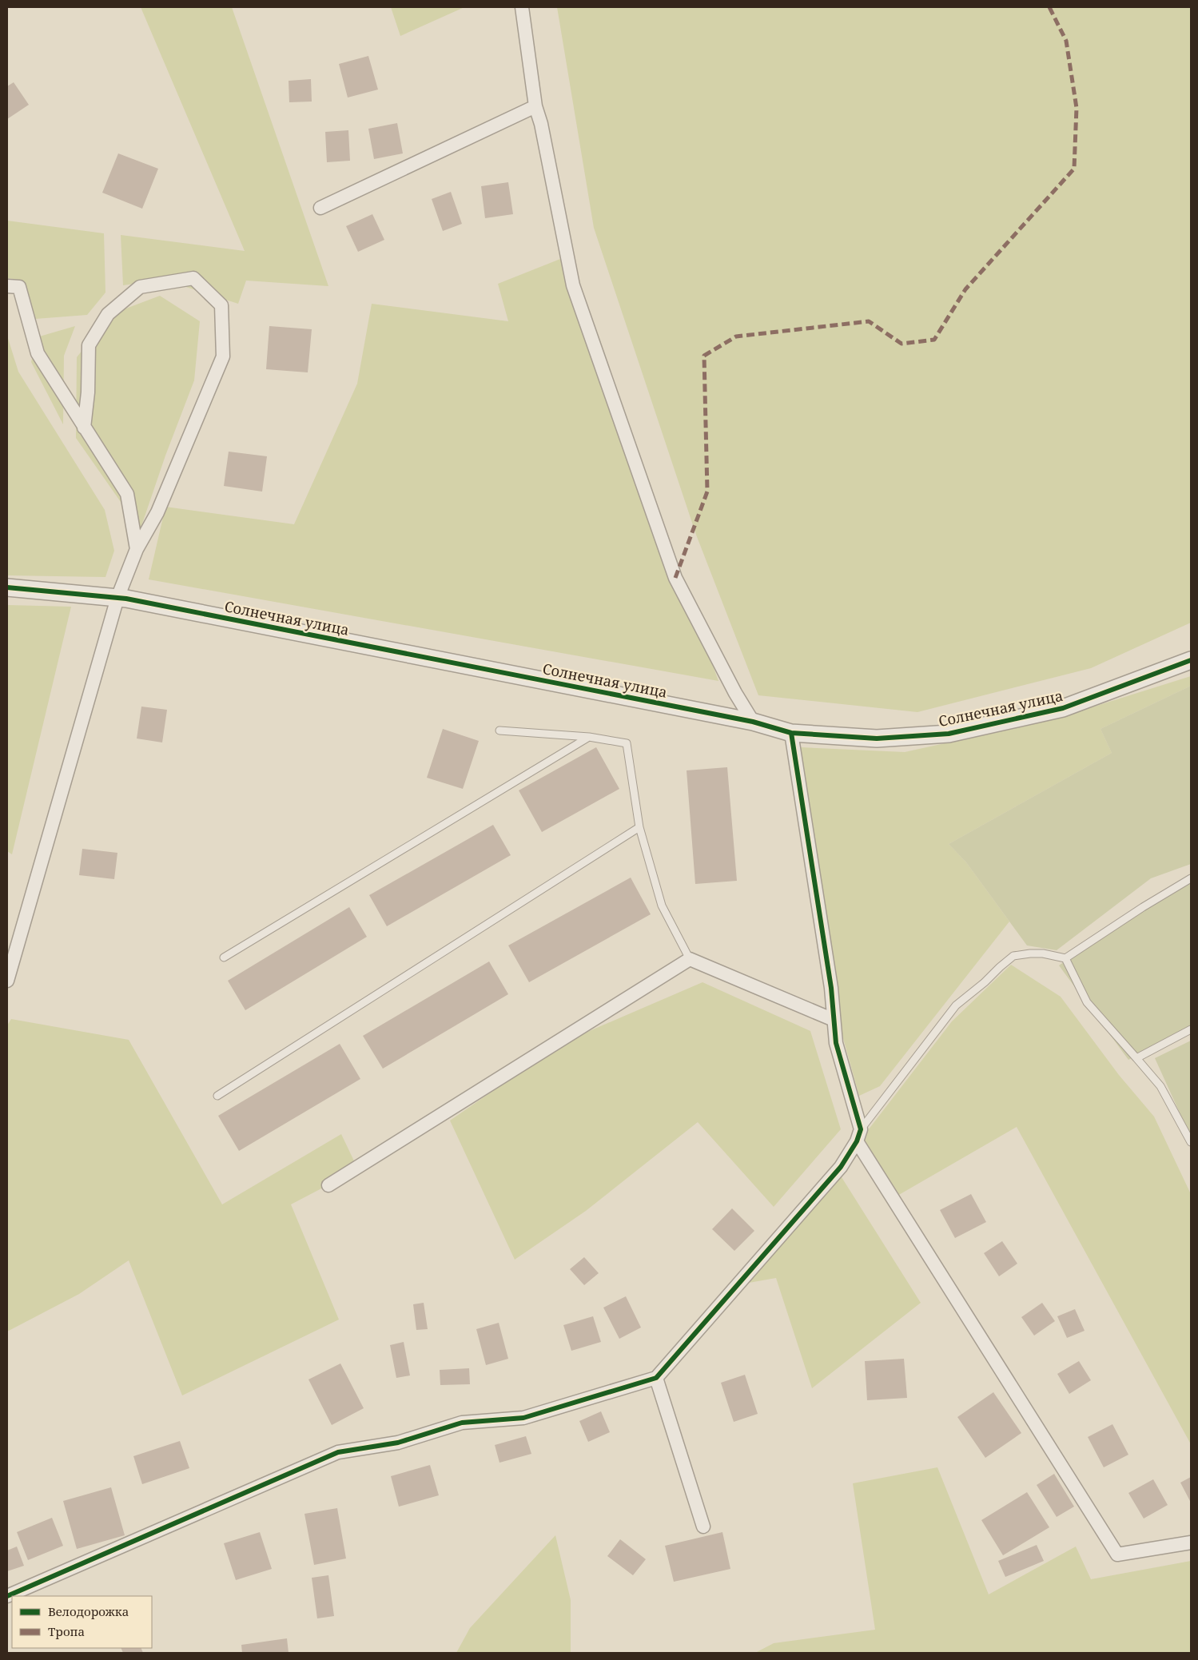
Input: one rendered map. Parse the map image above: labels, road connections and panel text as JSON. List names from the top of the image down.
{
  "streets": {
    "street": ["Солнечная улица"]
  },
  "legend": ["Велодорожка", "Тропа"]
}
